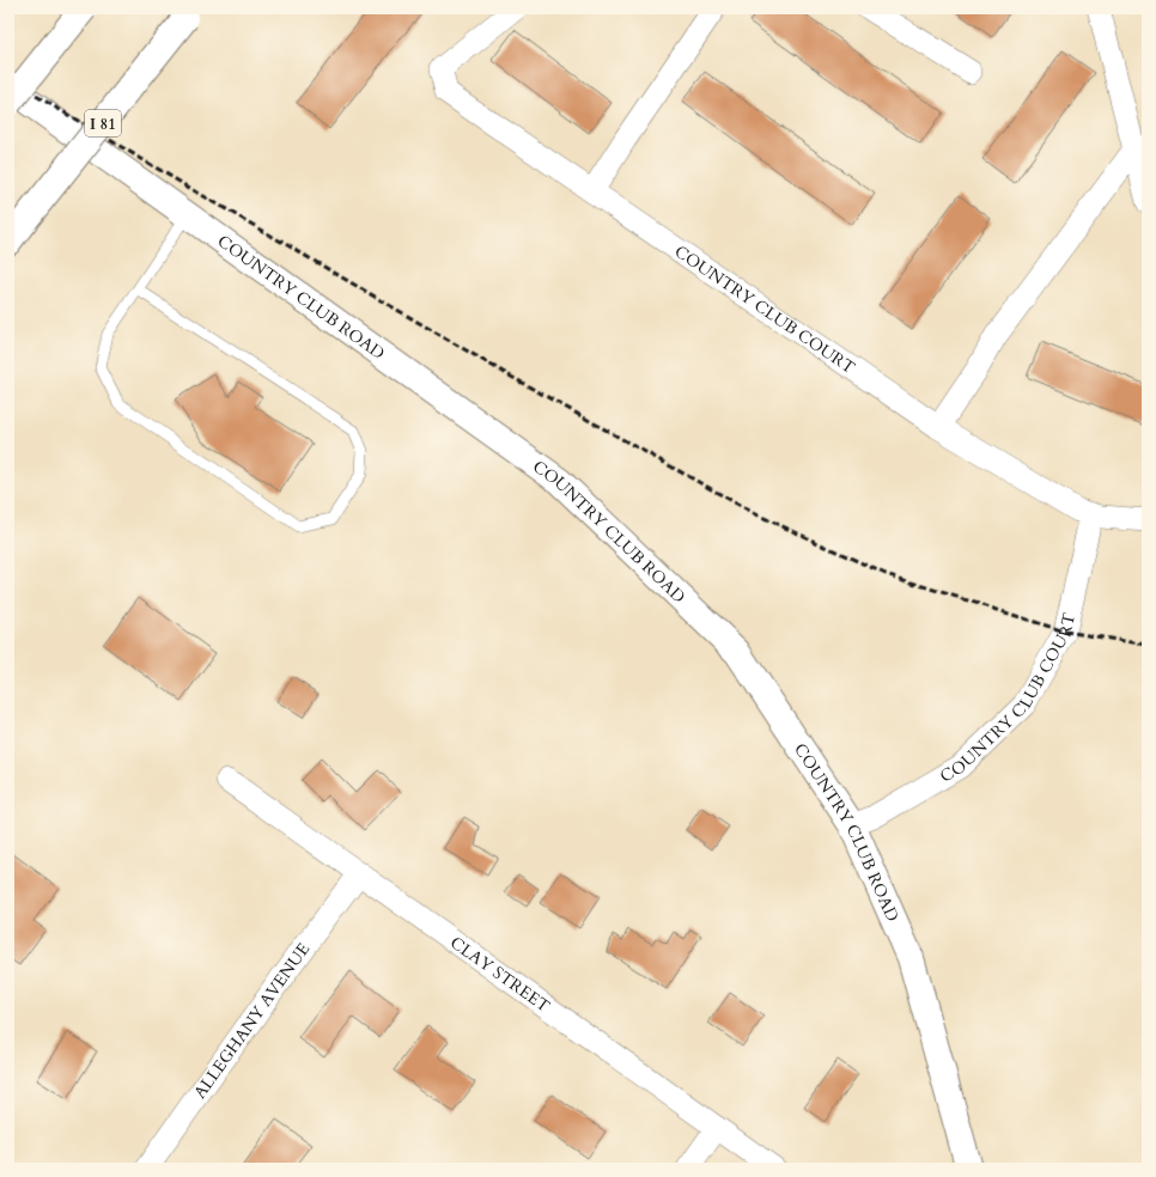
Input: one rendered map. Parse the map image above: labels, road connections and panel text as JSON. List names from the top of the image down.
{
  "streets": {
    "main road": ["I 81", "COUNTRY CLUB ROAD"],
    "street": ["COUNTRY CLUB COURT", "CLAY STREET", "ALLEGHANY AVENUE"]
  },
  "crossings": [
    ["COUNTRY CLUB ROAD", "COUNTRY CLUB COURT"],
    ["CLAY STREET", "ALLEGHANY AVENUE"]
  ]
}
